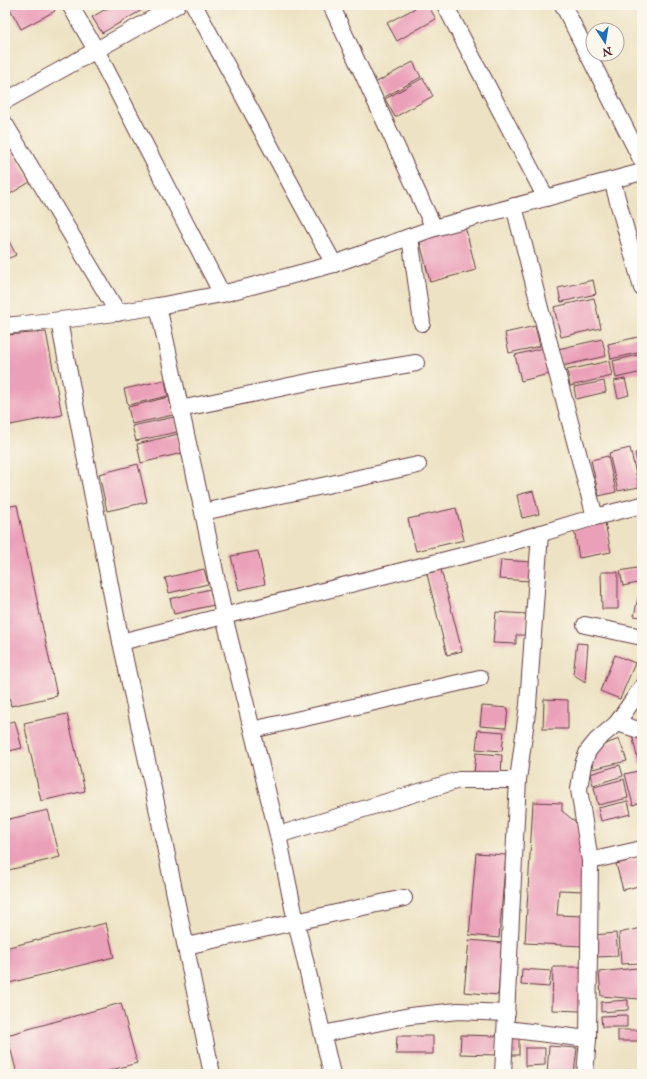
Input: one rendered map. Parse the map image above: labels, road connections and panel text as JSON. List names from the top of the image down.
{
  "north": "bottom"
}
